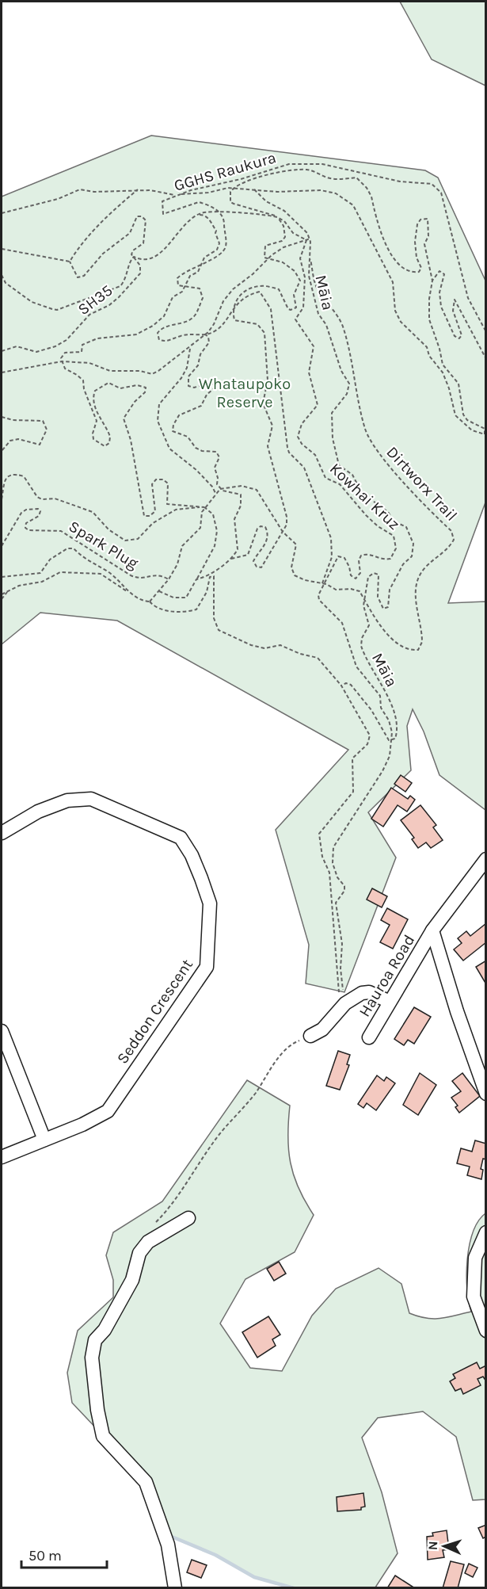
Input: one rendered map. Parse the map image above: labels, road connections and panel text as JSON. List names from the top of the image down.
{
  "streets": {
    "street": ["Hauroa Road", "Seddon Crescent"],
    "path": [
      "GGHS Raukura",
      "Māia",
      "SH35",
      "Dirtworx Trail",
      "Kowhai Kruz",
      "Spark Plug"
    ]
  },
  "crossings": [
    ["Māia", "Dirtworx Trail"],
    ["Māia", "Kowhai Kruz"]
  ],
  "parks": ["Whataupoko Reserve"],
  "scale_bar": "50 m",
  "north": "left"
}
